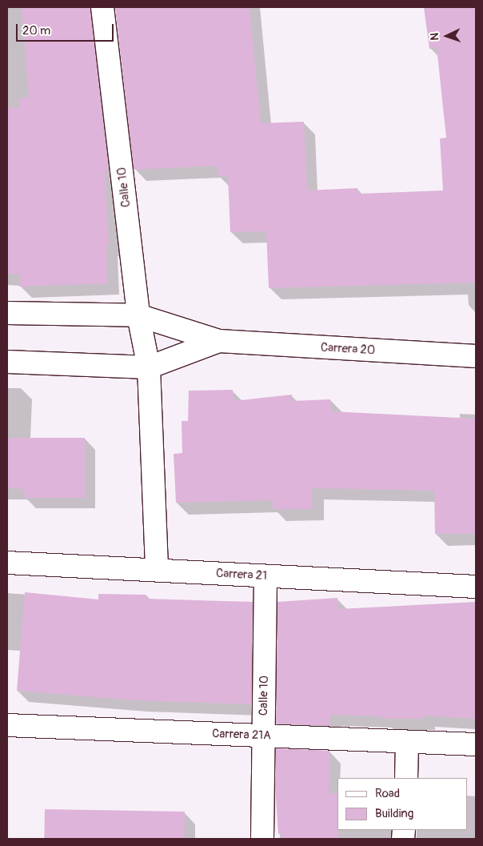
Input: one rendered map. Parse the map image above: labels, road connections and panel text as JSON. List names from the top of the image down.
{
  "streets": {
    "street": [
      "Calle 10",
      "Carrera 20",
      "Carrera 21",
      "Carrera 21A"
    ]
  },
  "crossings": [
    ["Calle 10", "Carrera 20"],
    ["Calle 10", "Carrera 21"],
    ["Calle 10", "Carrera 21A"]
  ],
  "legend": ["Road", "Building"],
  "scale_bar": "20 m",
  "north": "left"
}
